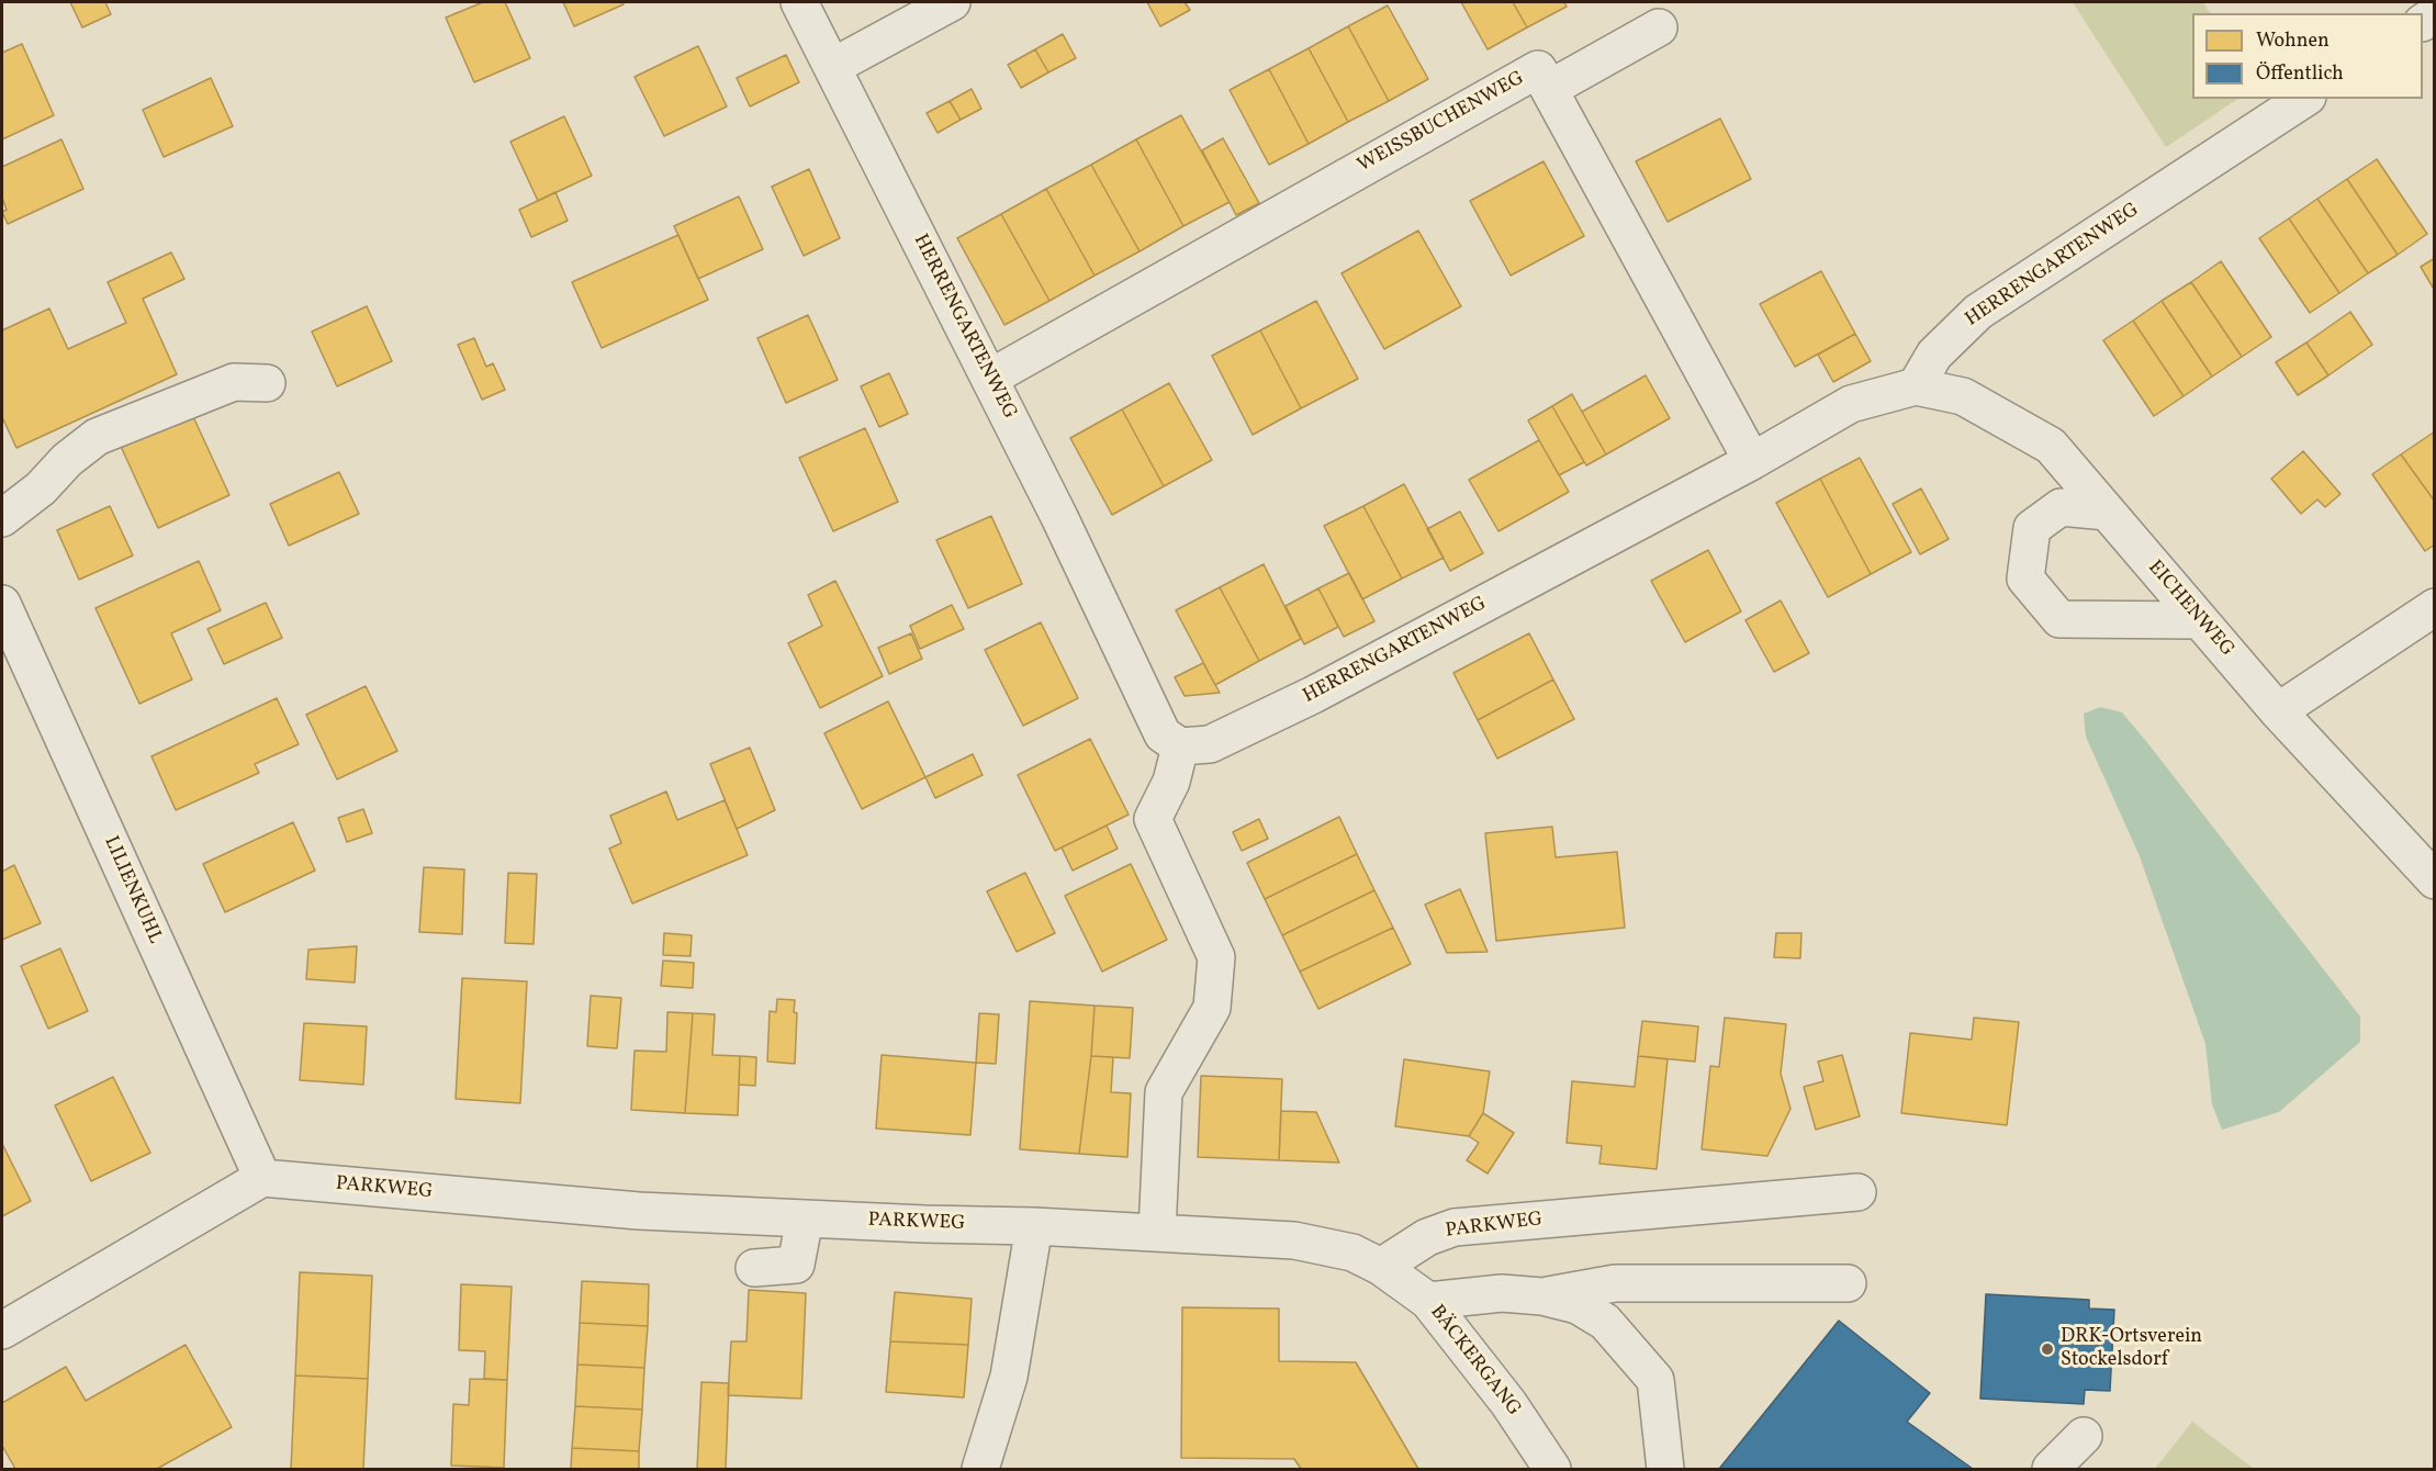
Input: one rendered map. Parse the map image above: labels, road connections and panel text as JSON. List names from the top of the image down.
{
  "streets": {
    "street": [
      "WEISSBUCHENWEG",
      "HERRENGARTENWEG",
      "EICHENWEG",
      "LILIENKUHL",
      "PARKWEG",
      "BÄCKERGANG"
    ]
  },
  "crossings": [
    ["WEISSBUCHENWEG", "HERRENGARTENWEG"],
    ["HERRENGARTENWEG", "EICHENWEG"],
    ["LILIENKUHL", "PARKWEG"],
    ["PARKWEG", "BÄCKERGANG"]
  ],
  "places": ["DRK-Ortsverein Stockelsdorf"],
  "legend": ["Wohnen", "Öffentlich"]
}
